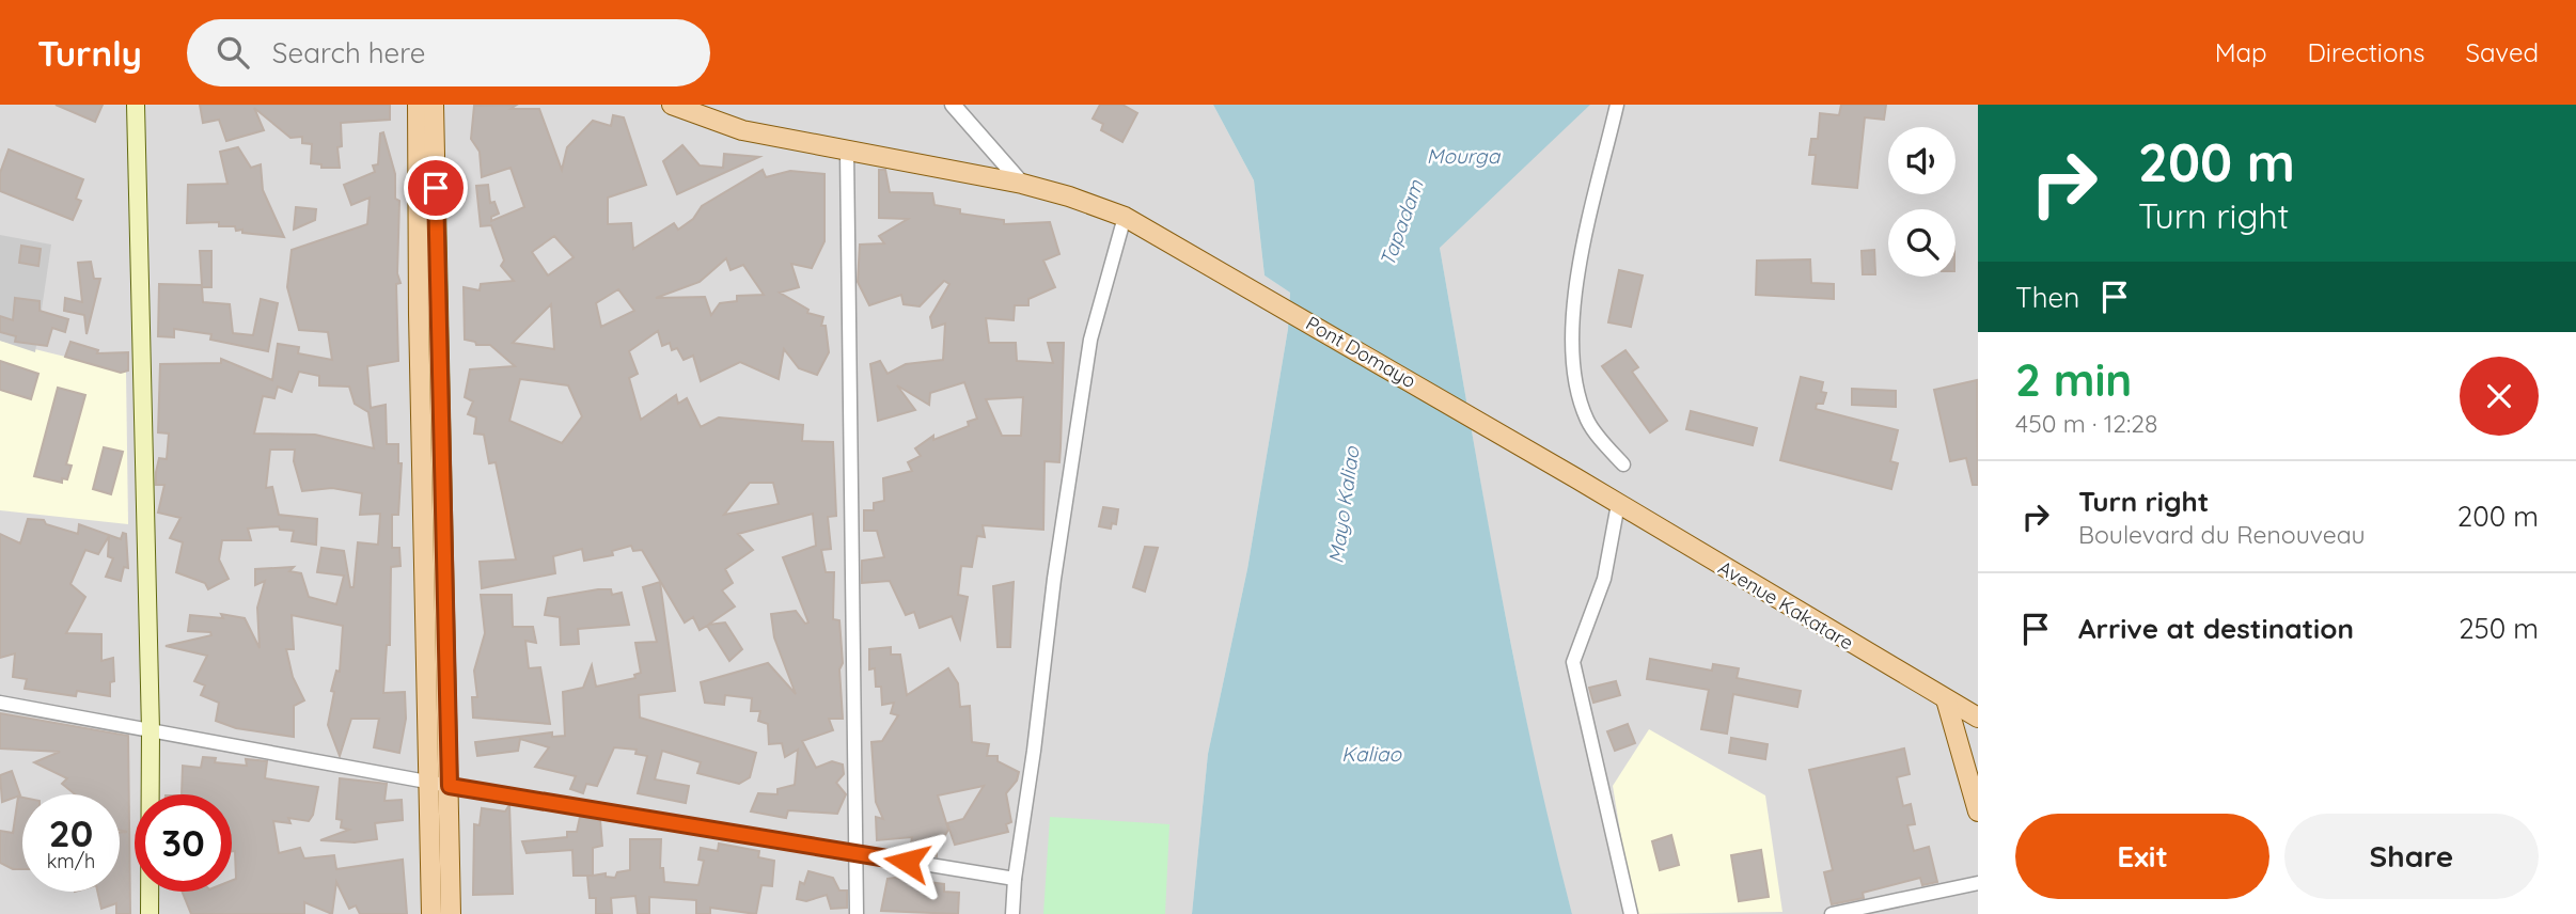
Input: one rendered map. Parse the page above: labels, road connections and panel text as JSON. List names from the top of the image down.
{
  "streets": {
    "main road": ["Pont Domayo", "Avenue Kakatare"]
  },
  "crossings": [
    ["Pont Domayo", "Avenue Kakatare"]
  ],
  "water": [
    "Mourga",
    "Tapadam",
    "Mayo Kaliao",
    "Kaliao"
  ],
  "page": {
    "header": "Turnly",
    "search": "Search here",
    "nav": ["Map", "Directions", "Saved"],
    "turn": ["200 m", "Turn right"],
    "then": "Then",
    "heading": ["2 min", "450 m · 12:28"],
    "list": [
      {
        "name": "Turn right",
        "note": "Boulevard du Renouveau",
        "value": "200 m"
      },
      {
        "name": "Arrive at destination",
        "value": "250 m"
      }
    ],
    "speed": "20 km/h",
    "limit": "30",
    "buttons": ["Exit", "Share"]
  }
}
